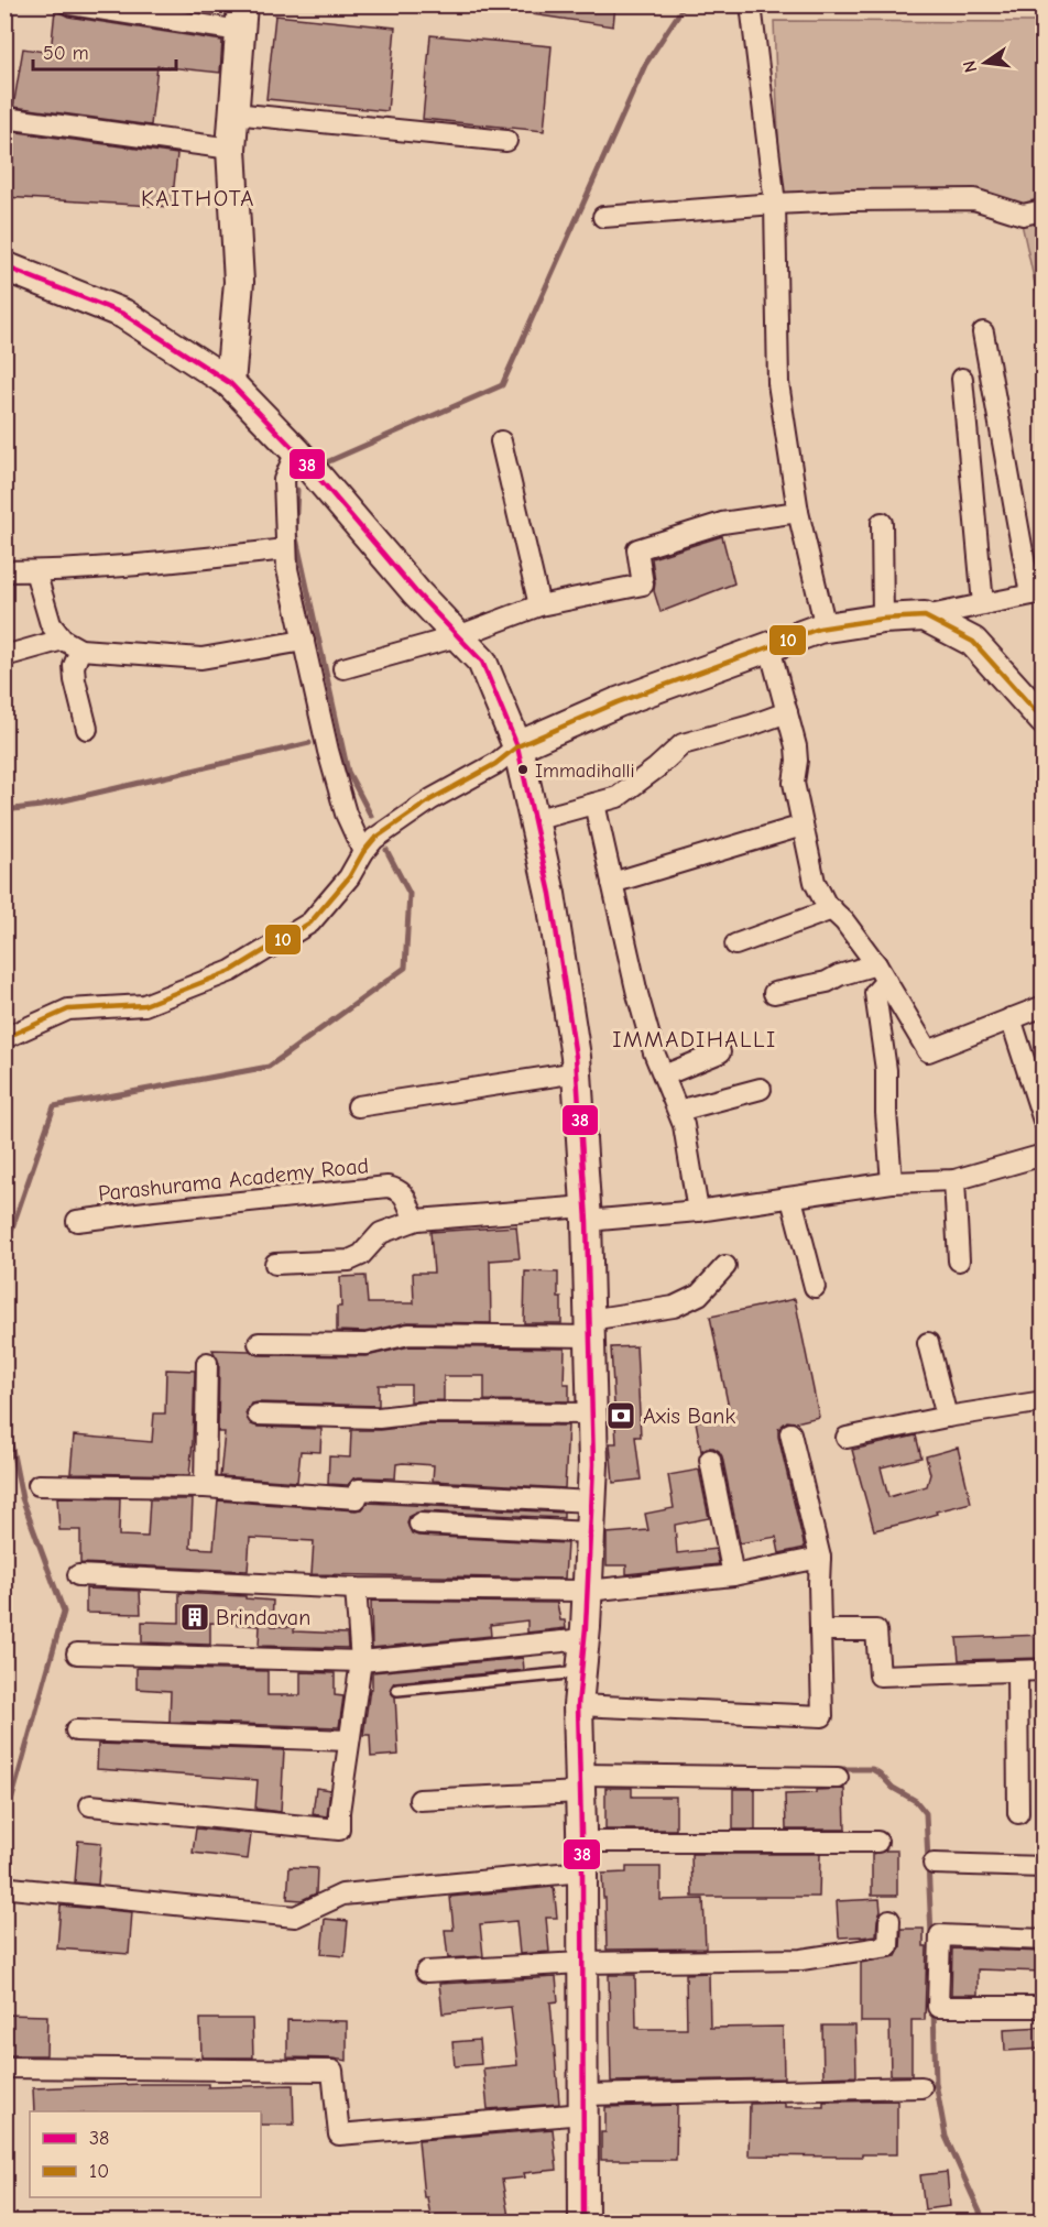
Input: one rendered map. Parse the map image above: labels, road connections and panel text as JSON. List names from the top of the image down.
{
  "streets": {
    "street": ["Parashurama Academy Road"]
  },
  "districts": ["KAITHOTA", "IMMADIHALLI"],
  "places": {
    "other": ["Immadihalli"],
    "bank": ["Axis Bank"],
    "building": ["Brindavan"]
  },
  "lines": ["transit line 38", "transit line 10"],
  "legend": ["38", "10"],
  "scale_bar": "50 m",
  "north": "left"
}
